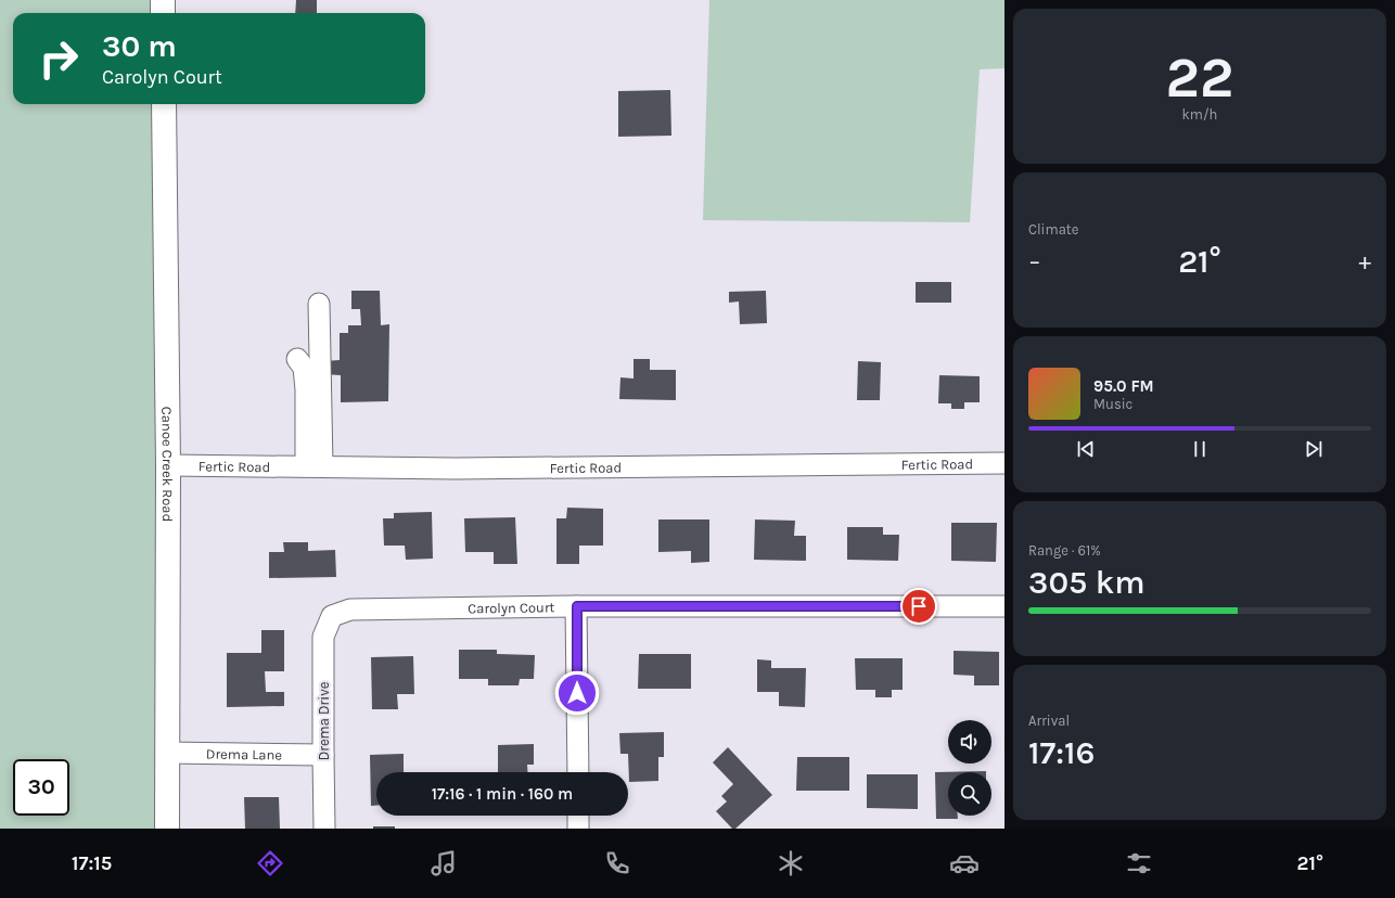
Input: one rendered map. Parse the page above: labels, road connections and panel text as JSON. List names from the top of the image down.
{
  "streets": {
    "main road": ["Canoe Creek Road"],
    "street": [
      "Fertic Road",
      "Carolyn Court",
      "Drema Drive",
      "Drema Lane"
    ]
  },
  "crossings": [
    ["Canoe Creek Road", "Fertic Road"],
    ["Canoe Creek Road", "Drema Lane"],
    ["Carolyn Court", "Drema Drive"],
    ["Drema Drive", "Drema Lane"]
  ],
  "page": {
    "tile": [
      ["22", "km/h"],
      "Climate",
      ["Range · 61%", "305 km"],
      ["Arrival", "17:16"]
    ],
    "turn": ["30 m", "Carolyn Court"],
    "heat": ["−", "21°", "+"],
    "song": ["95.0 FM", "Music"],
    "limit": "30",
    "trip": "17:16 · 1 min · 160 m",
    "tabs": ["17:15", "21°"]
  }
}
